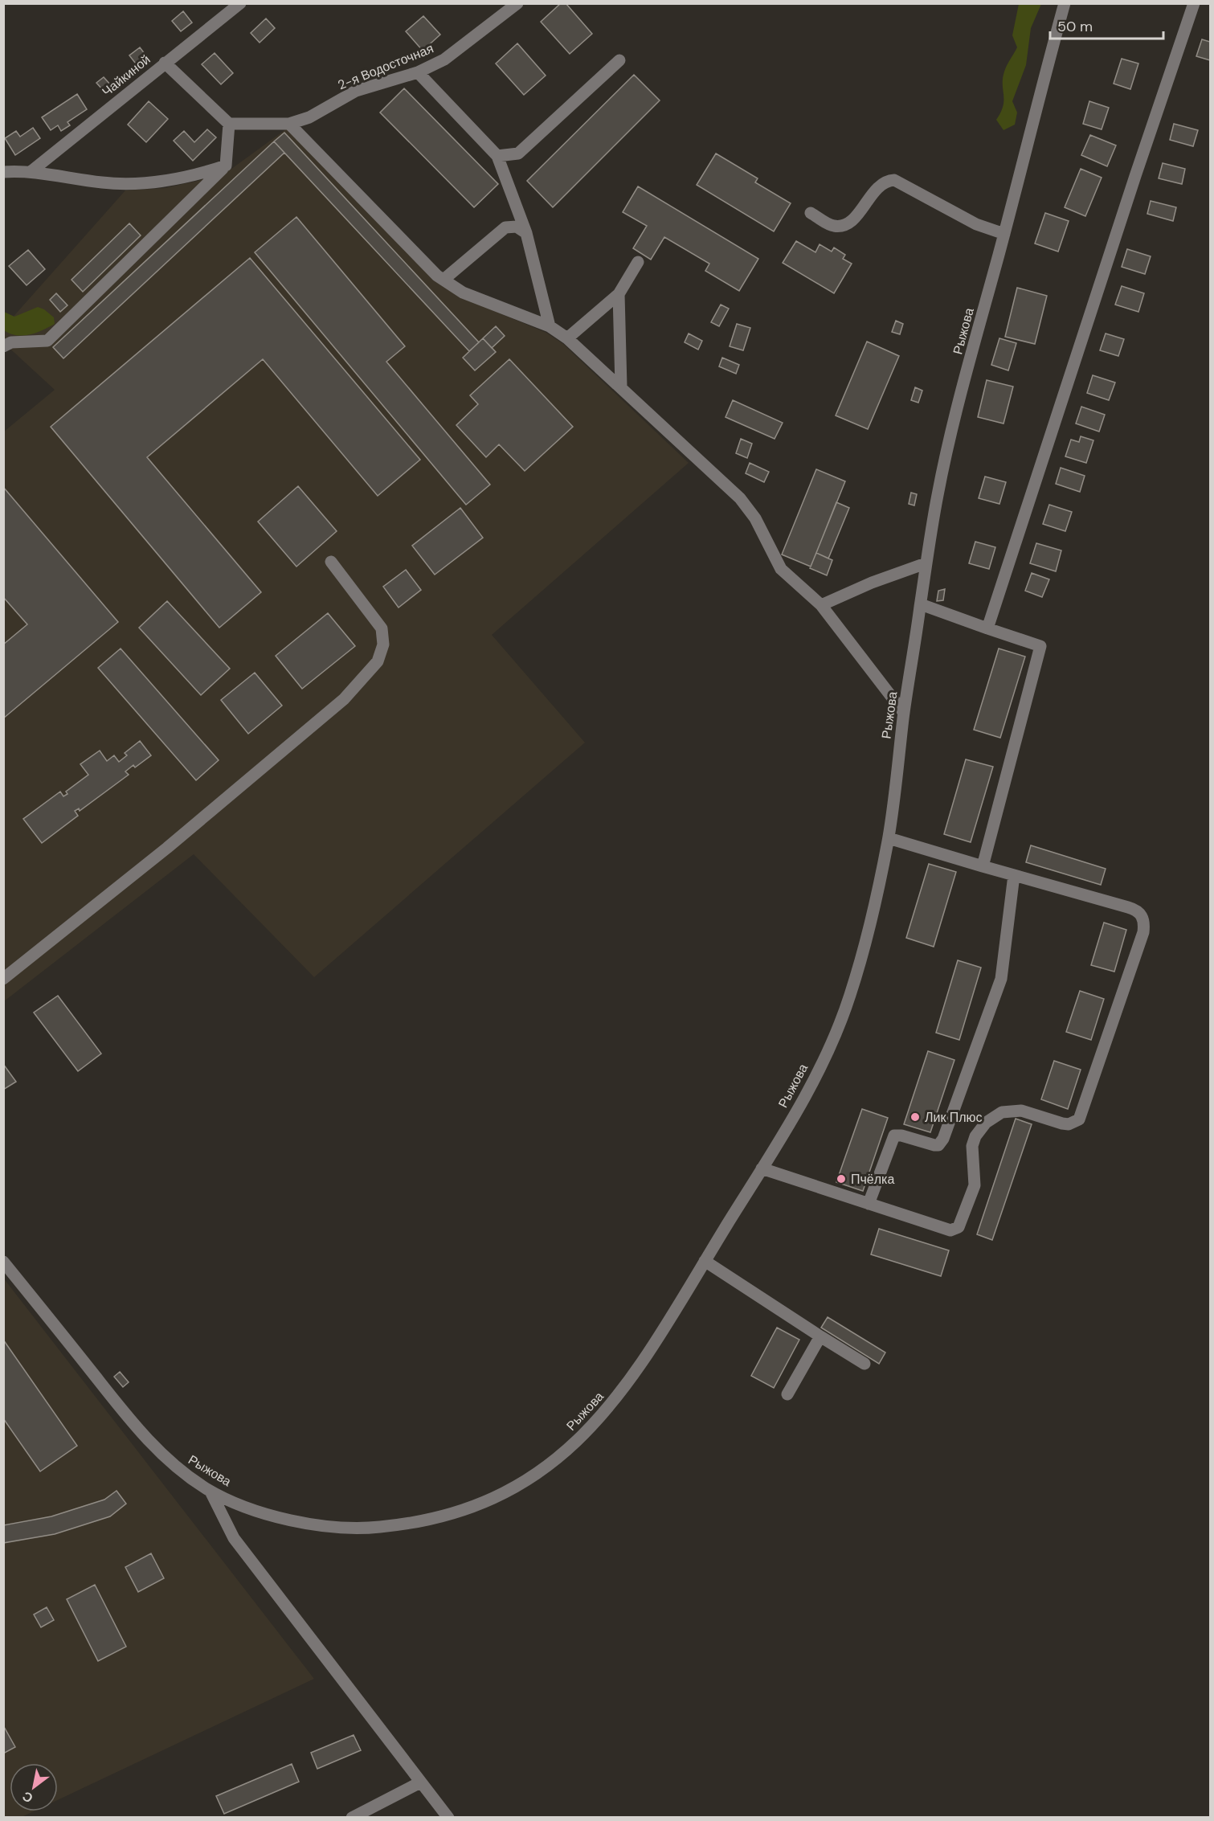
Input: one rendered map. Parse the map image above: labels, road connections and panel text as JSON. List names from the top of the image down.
{
  "streets": {
    "street": ["2-я Водосточная", "Чайкиной", "Рыжова"]
  },
  "places": ["Лик Плюс", "Пчёлка"],
  "scale_bar": "50 m",
  "north": "bottom left"
}
